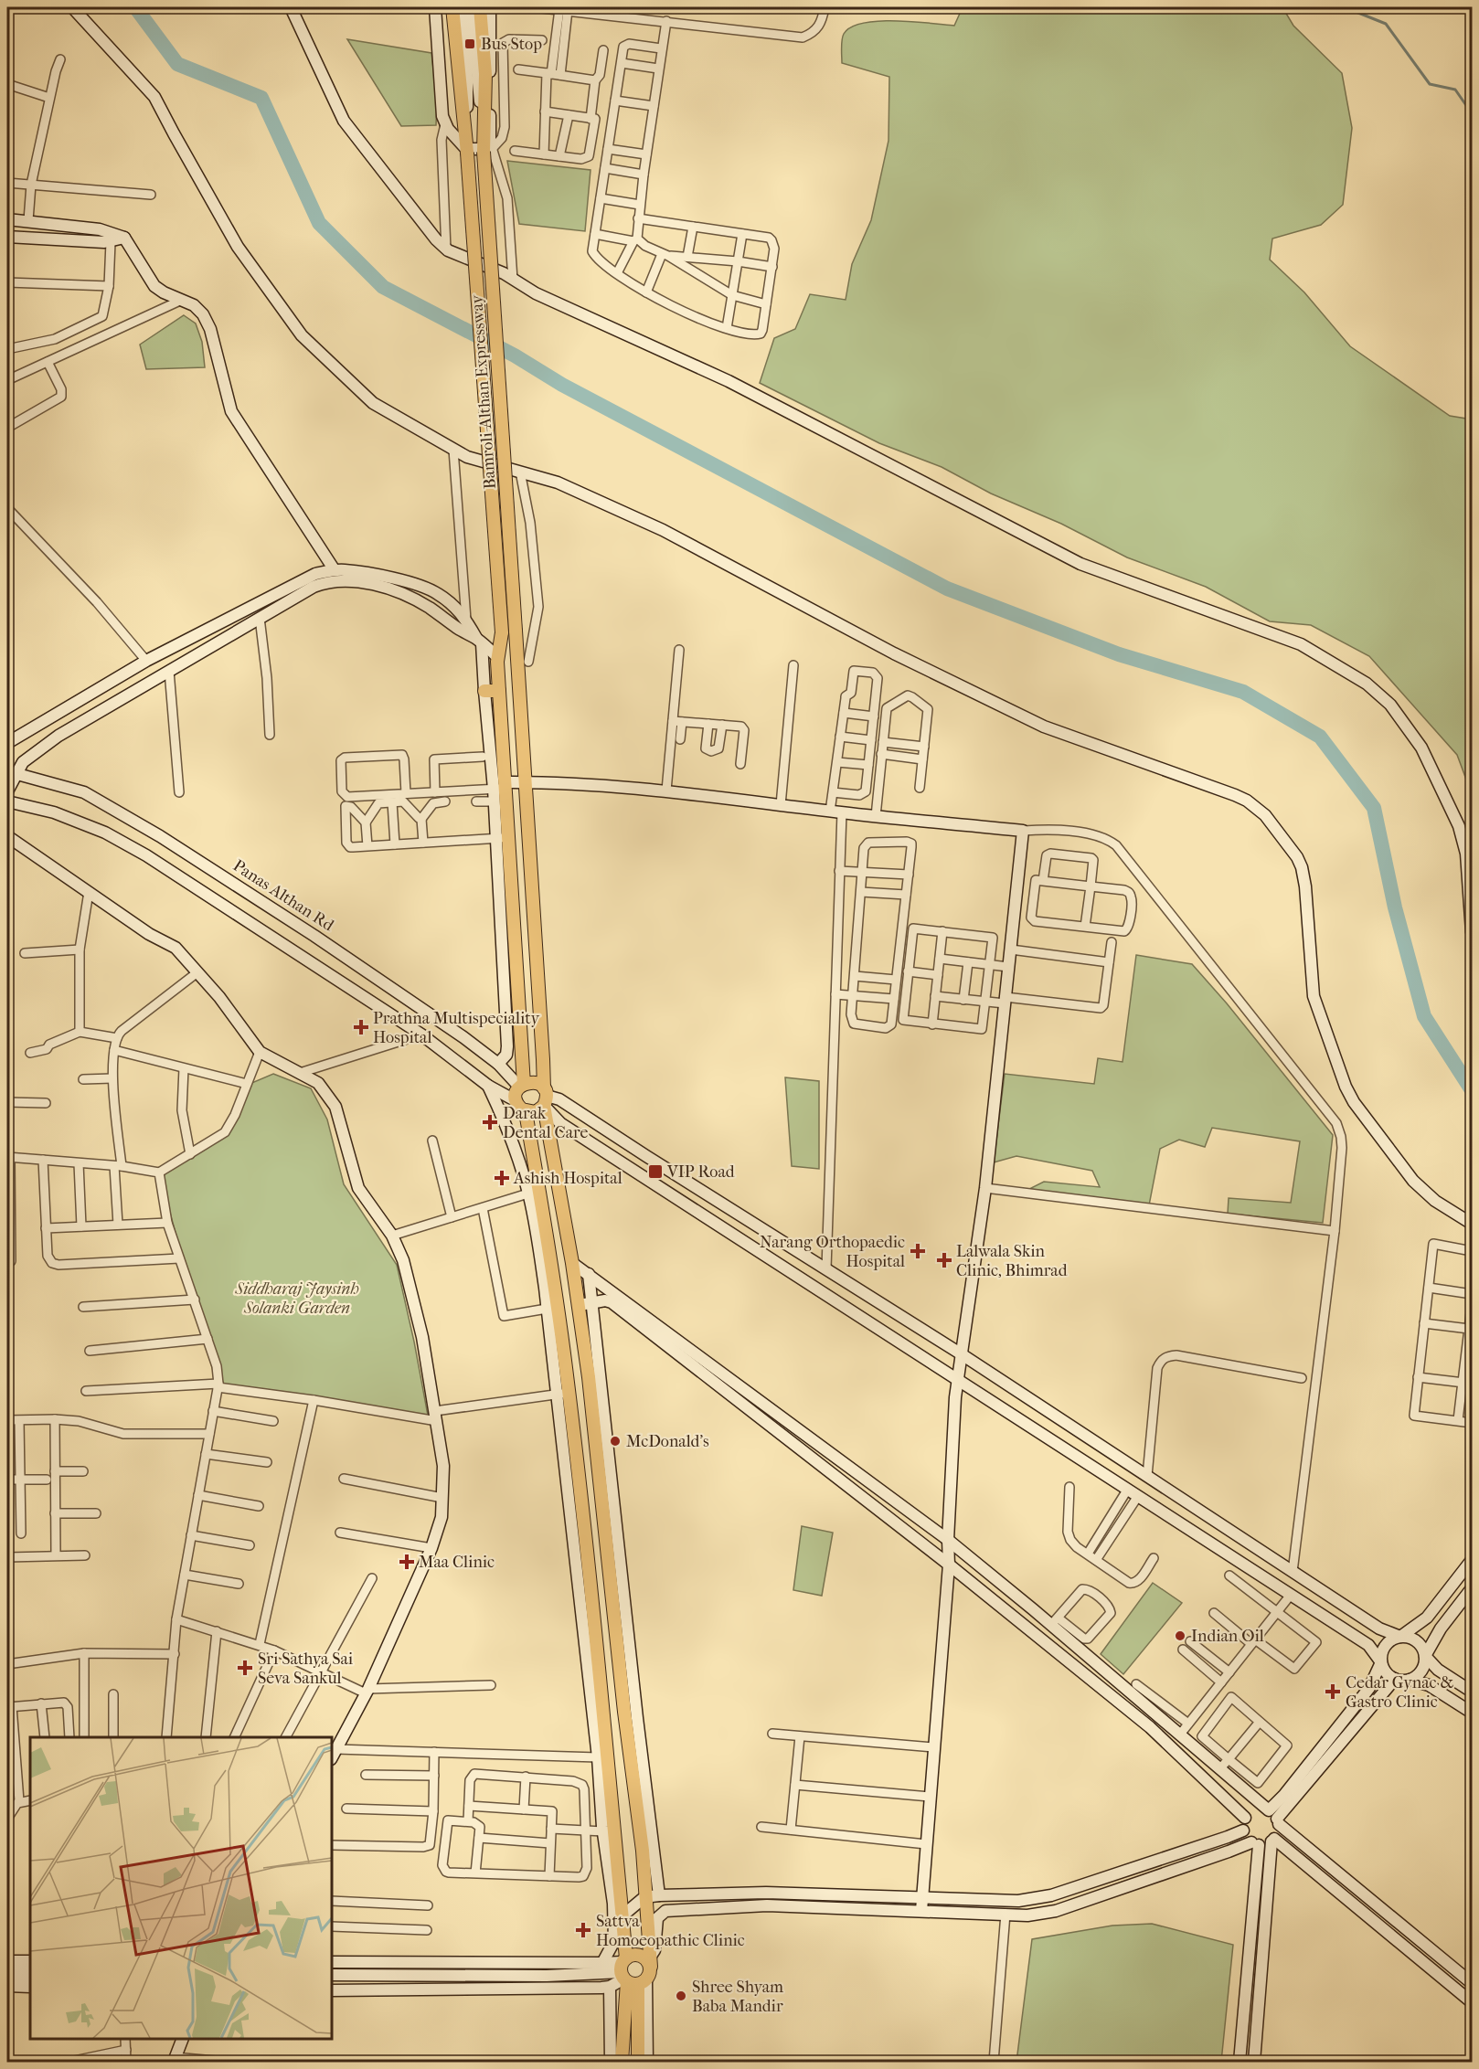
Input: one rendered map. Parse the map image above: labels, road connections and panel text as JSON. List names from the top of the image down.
{
  "streets": {
    "main road": ["Bamroli-Althan Expressway"],
    "street": ["Panas Althan Rd"]
  },
  "crossings": [
    ["Bamroli-Althan Expressway", "Panas Althan Rd"]
  ],
  "parks": ["Siddharaj Jaysinh Solanki Garden"],
  "places": {
    "transit": ["Bus Stop", "VIP Road"],
    "health": [
      "Prathna Multispeciality Hospital",
      "Darak Dental Care",
      "Ashish Hospital",
      "Narang Orthopaedic Hospital",
      "Lalwala Skin Clinic, Bhimrad",
      "Maa Clinic",
      "Sri Sathya Sai Seva Sankul",
      "Cedar Gynac & Gastro Clinic",
      "Sattva Homoeopathic Clinic"
    ],
    "other": ["McDonald's", "Indian Oil", "Shree Shyam Baba Mandir"]
  }
}
